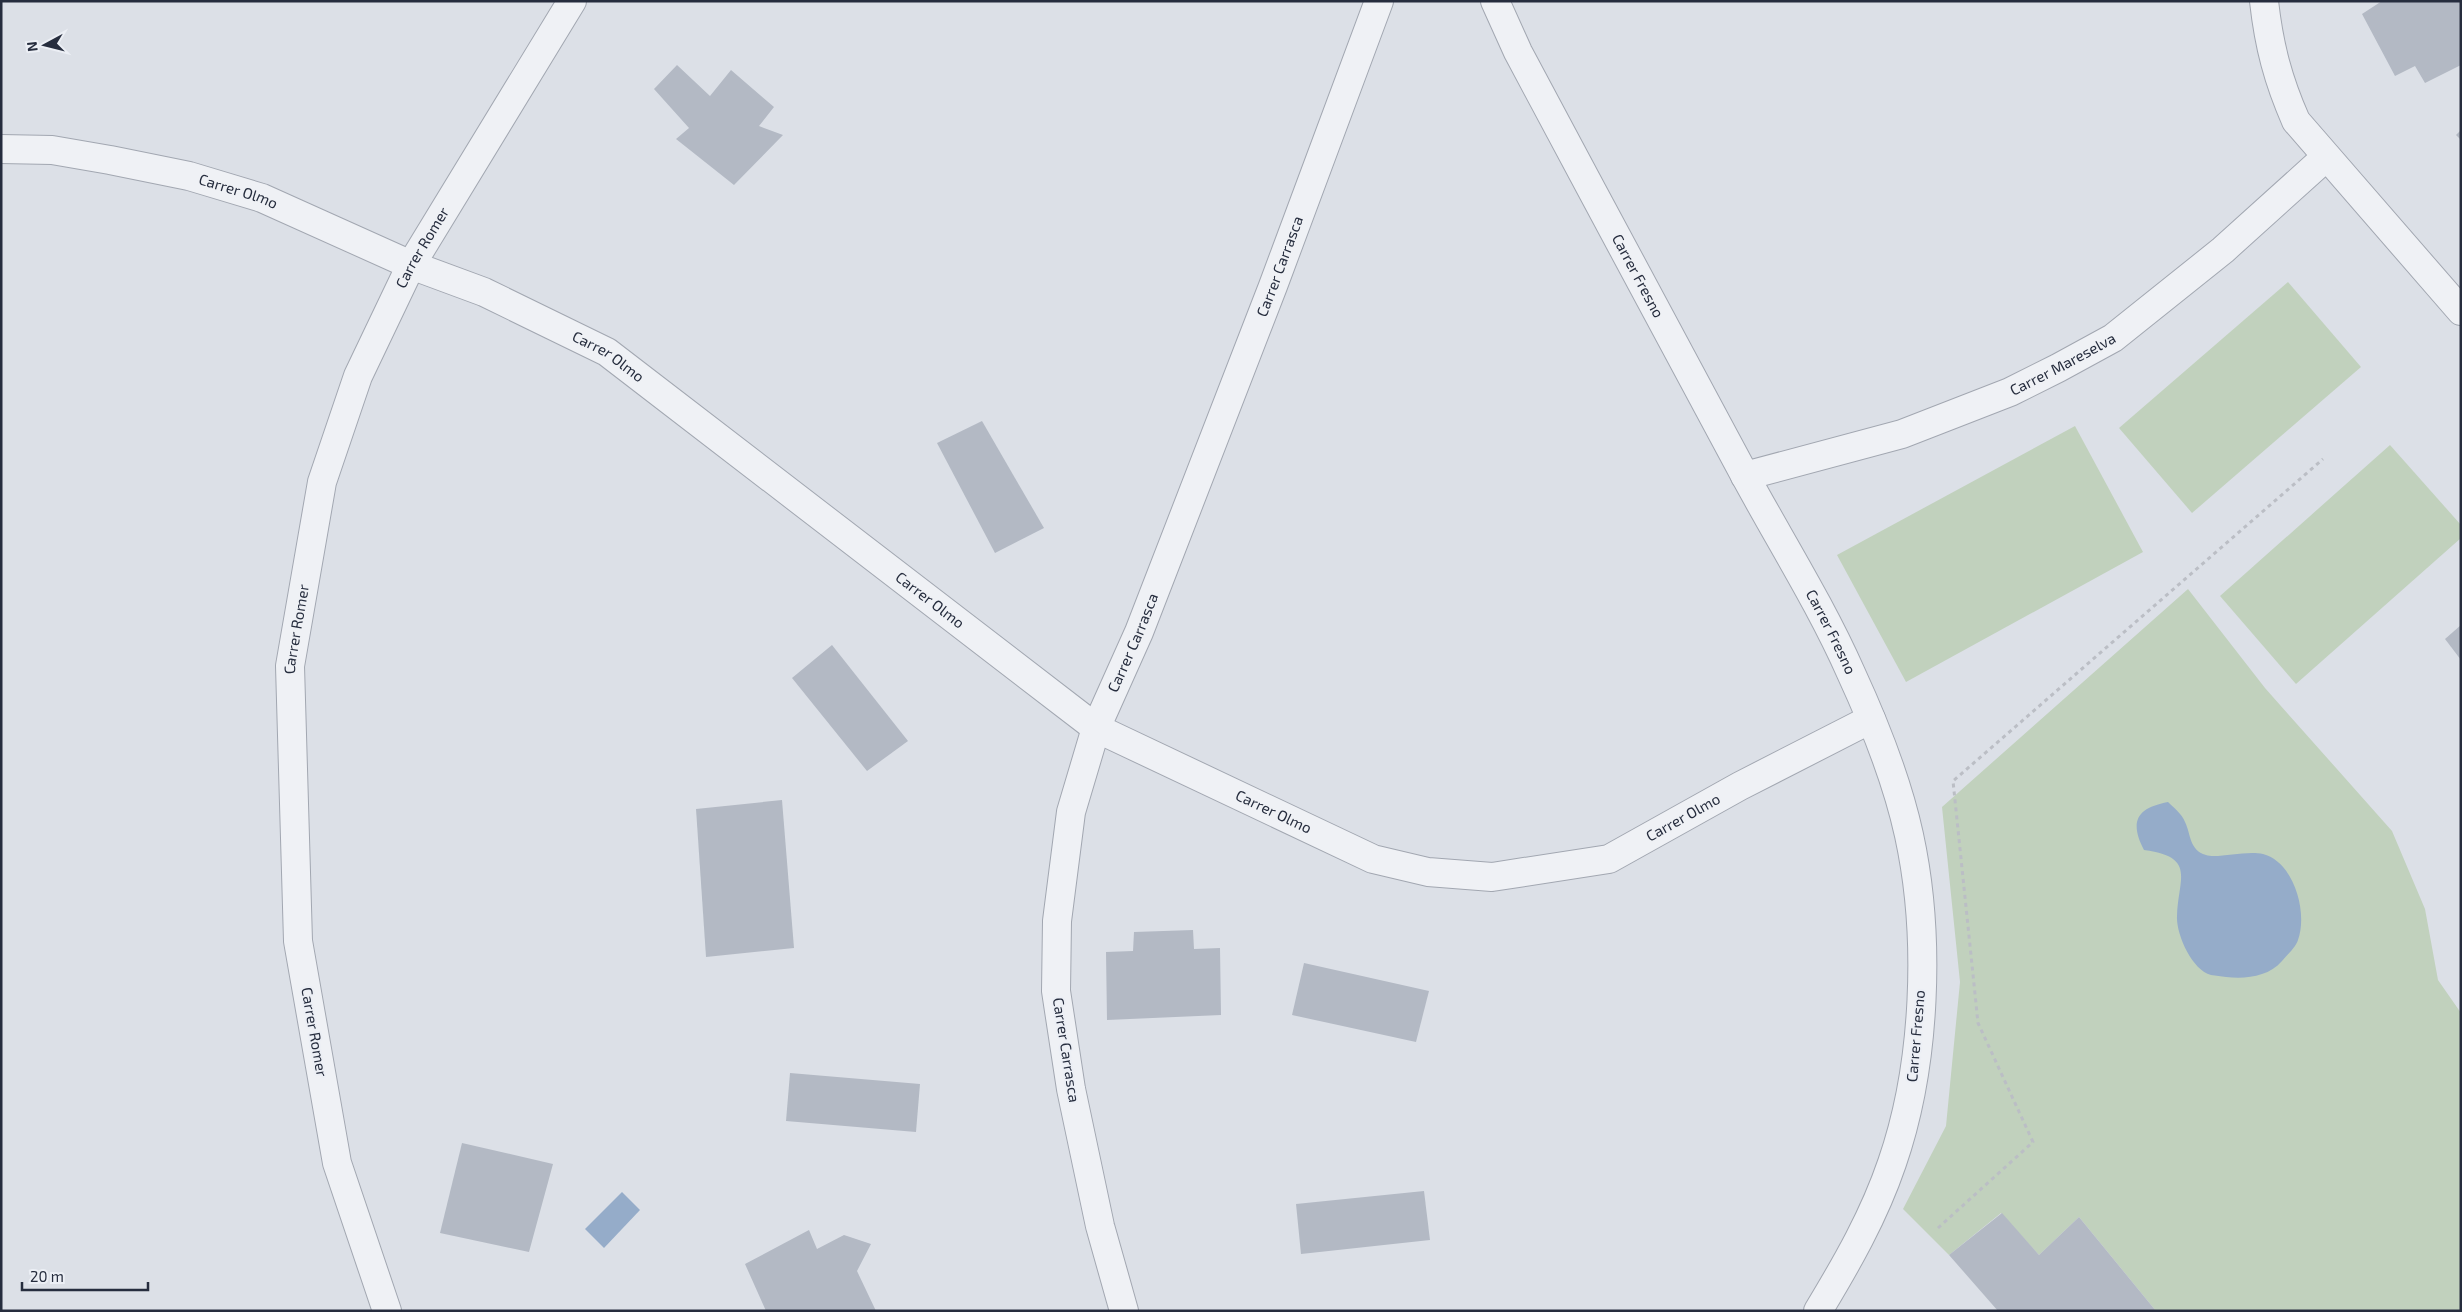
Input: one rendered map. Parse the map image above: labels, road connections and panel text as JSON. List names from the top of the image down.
{
  "streets": {
    "street": [
      "Carrer Olmo",
      "Carrer Romer",
      "Carrer Carrasca",
      "Carrer Fresno",
      "Carrer Mareselva"
    ]
  },
  "crossings": [
    ["Carrer Olmo", "Carrer Romer"],
    ["Carrer Olmo", "Carrer Carrasca"],
    ["Carrer Olmo", "Carrer Fresno"],
    ["Carrer Fresno", "Carrer Mareselva"]
  ],
  "scale_bar": "20 m",
  "north": "left"
}
